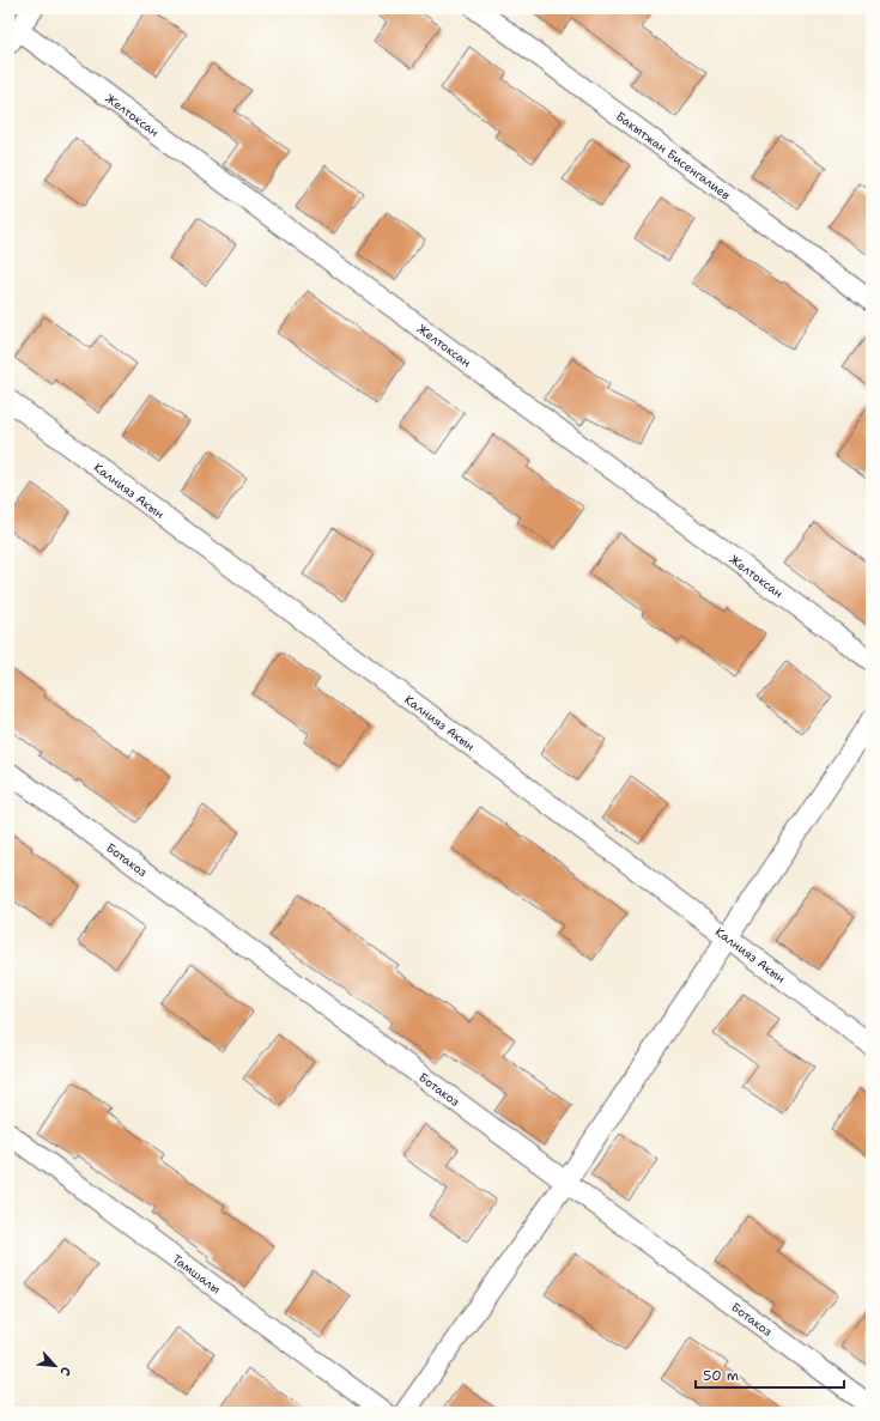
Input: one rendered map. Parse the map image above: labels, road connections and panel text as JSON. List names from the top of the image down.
{
  "streets": {
    "street": [
      "Желтоксан",
      "Бакытжан Бисенгалиев",
      "Калнияз Акын",
      "Ботакоз",
      "Тамшалы"
    ]
  },
  "scale_bar": "50 m",
  "north": "bottom right"
}
